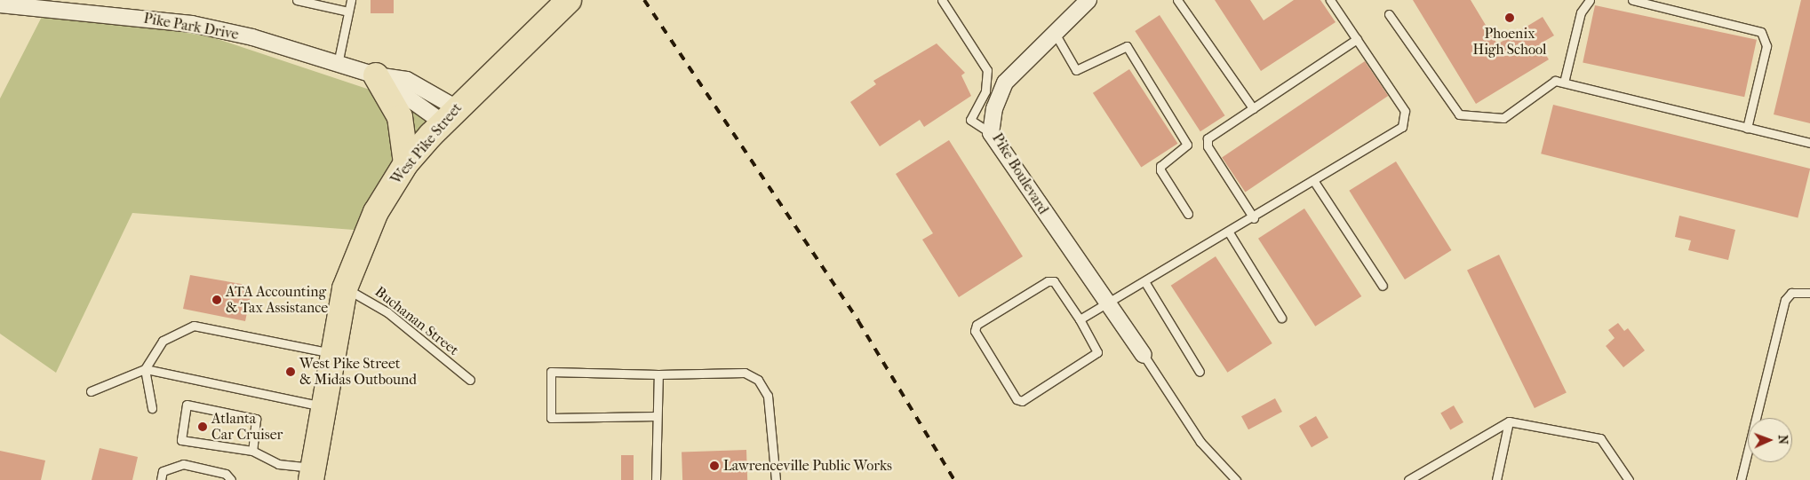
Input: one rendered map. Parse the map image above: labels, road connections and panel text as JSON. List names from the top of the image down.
{
  "streets": {
    "main road": ["West Pike Street"],
    "street": ["Pike Park Drive", "Pike Boulevard"],
    "lane": ["Buchanan Street"]
  },
  "crossings": [
    ["Pike Park Drive", "West Pike Street"],
    ["West Pike Street", "Buchanan Street"]
  ],
  "places": [
    "Phoenix High School",
    "ATA Accounting & Tax Assistance",
    "West Pike Street & Midas Outbound",
    "Atlanta Car Cruiser",
    "Lawrenceville Public Works"
  ],
  "north": "right"
}
